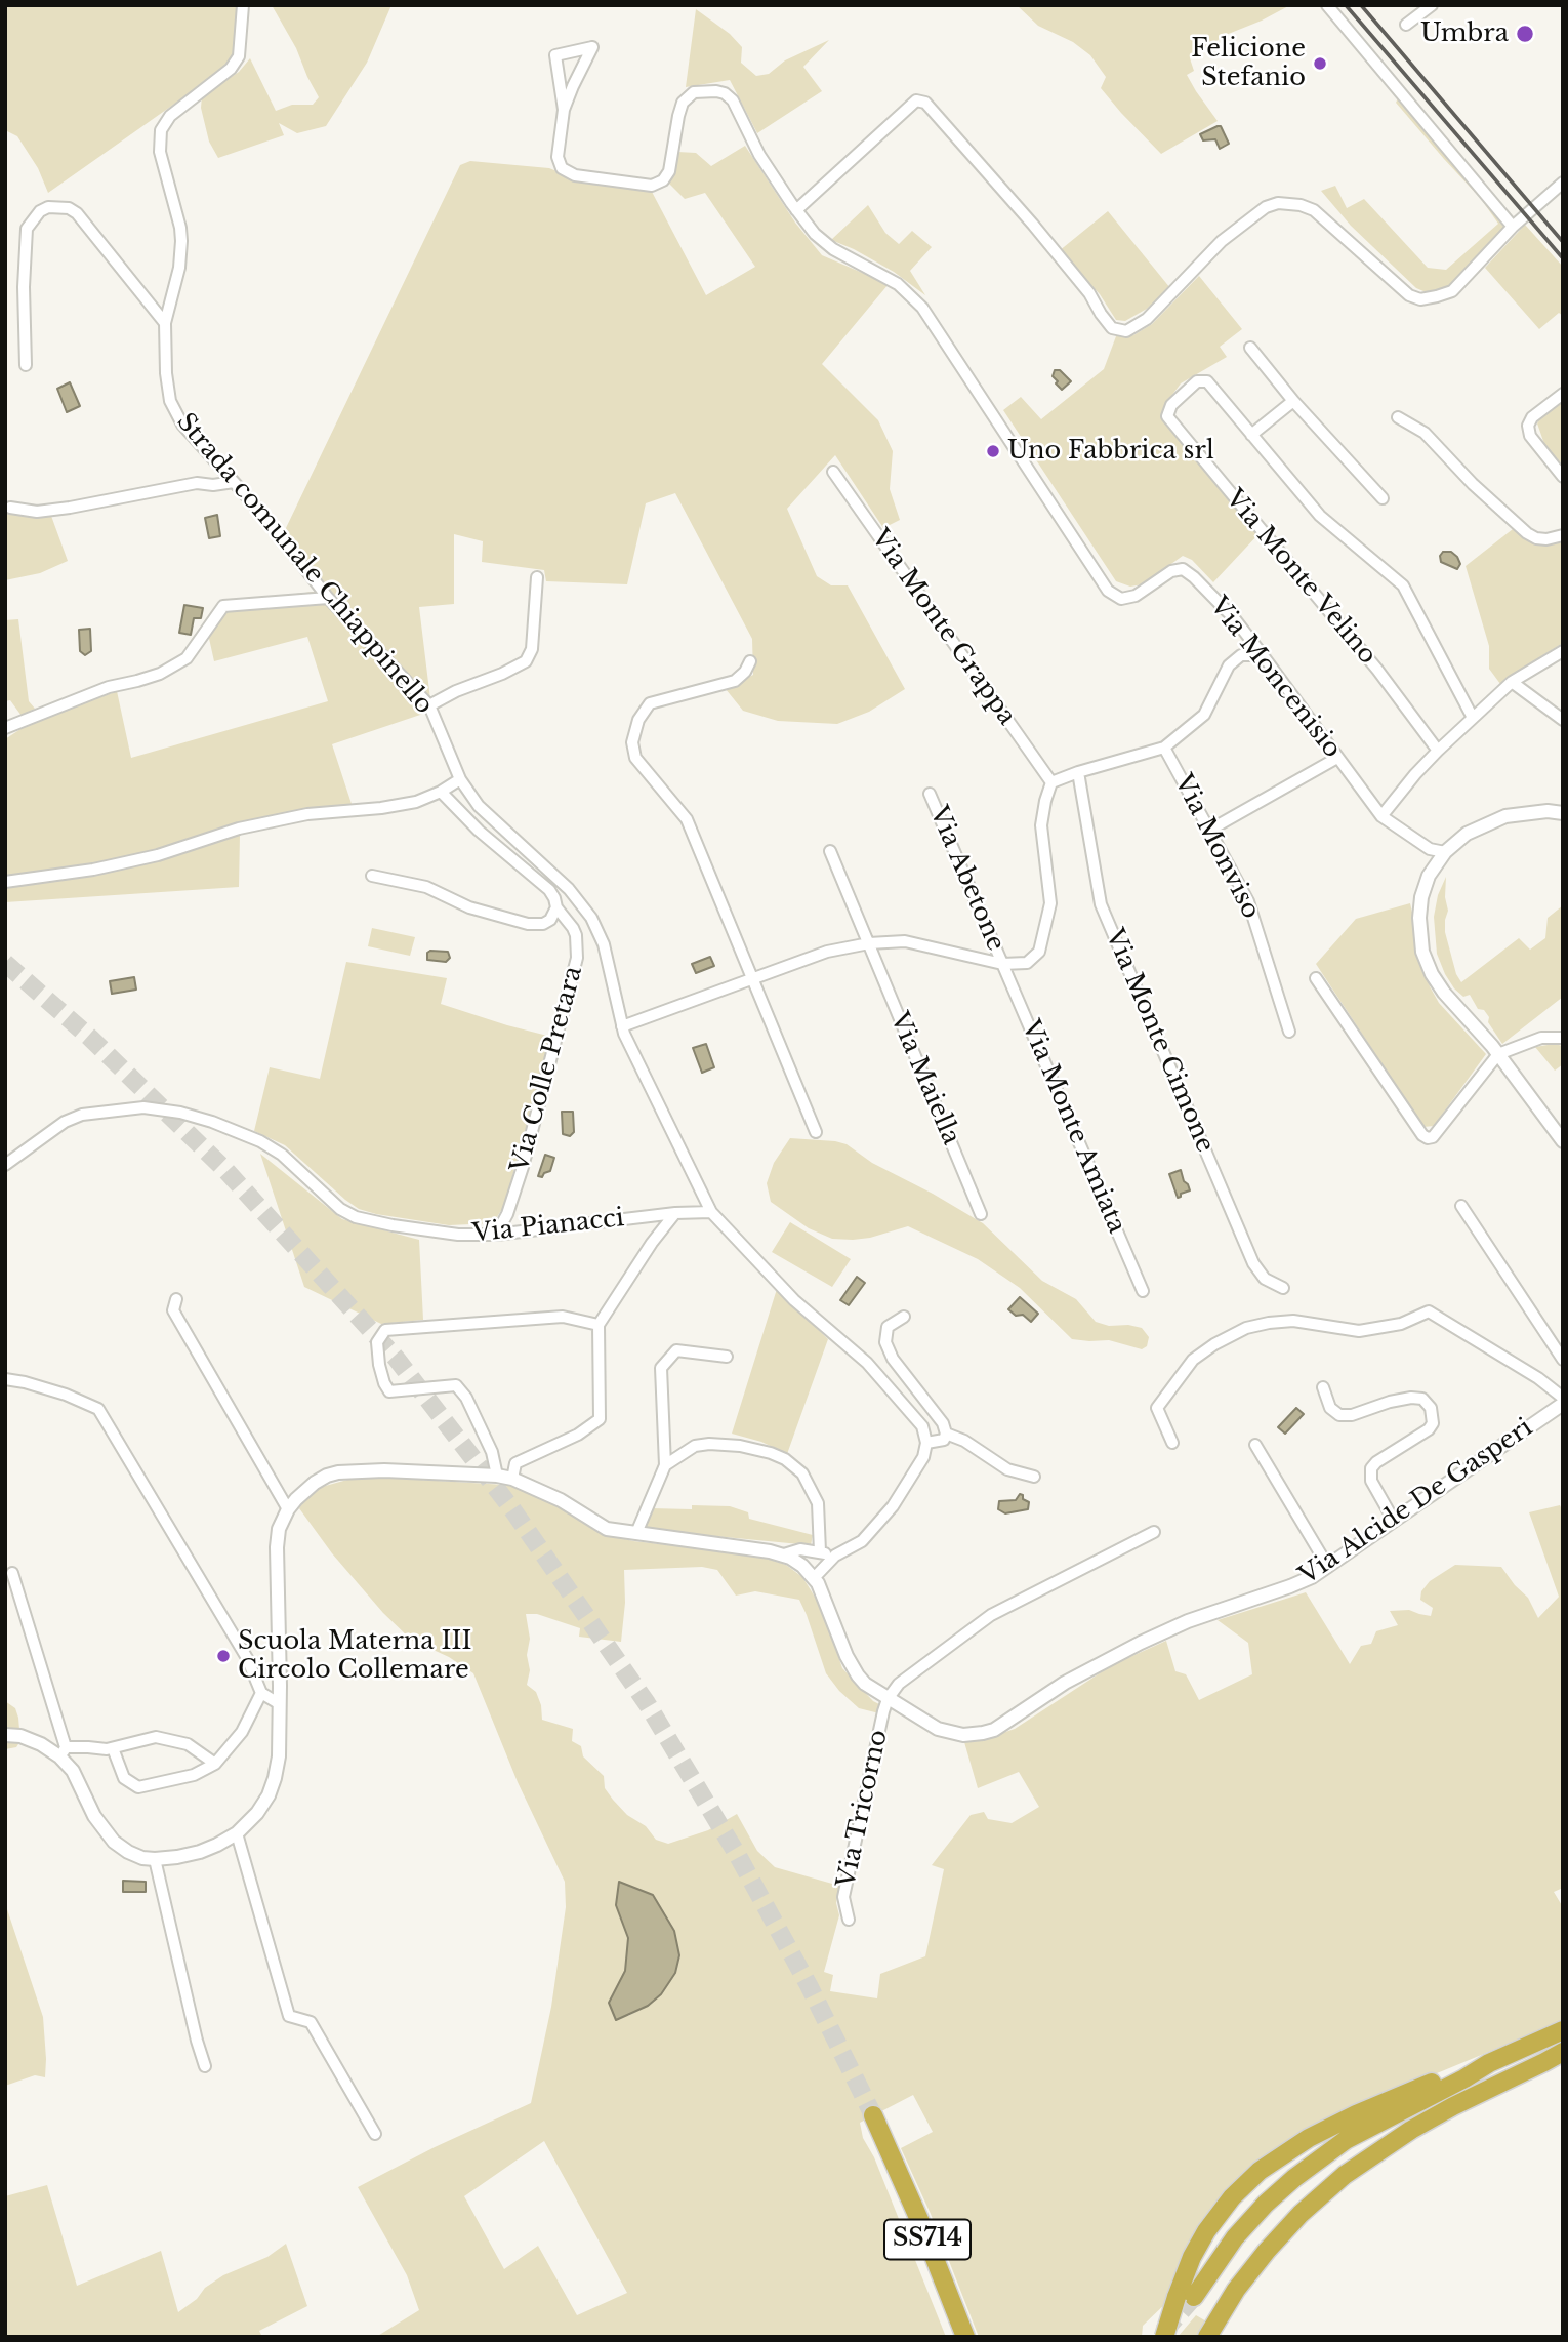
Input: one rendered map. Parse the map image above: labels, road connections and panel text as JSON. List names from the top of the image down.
{
  "streets": {
    "highway": ["SS714"],
    "street": [
      "Strada comunale Chiappinello",
      "Via Monte Velino",
      "Via Monte Grappa",
      "Via Moncenisio",
      "Via Monviso",
      "Via Abetone",
      "Via Monte Cimone",
      "Via Colle Pretara",
      "Via Maiella",
      "Via Monte Amiata",
      "Via Pianacci",
      "Via Alcide De Gasperi",
      "Via Tricorno"
    ]
  },
  "crossings": [
    ["Strada comunale Chiappinello", "Via Pianacci"],
    ["Via Abetone", "Via Monte Amiata"],
    ["Via Colle Pretara", "Via Pianacci"],
    ["Via Alcide De Gasperi", "Via Tricorno"]
  ],
  "places": [
    "Umbra",
    "Felicione Stefanio",
    "Uno Fabbrica srl",
    "Scuola Materna III Circolo Collemare"
  ]
}
